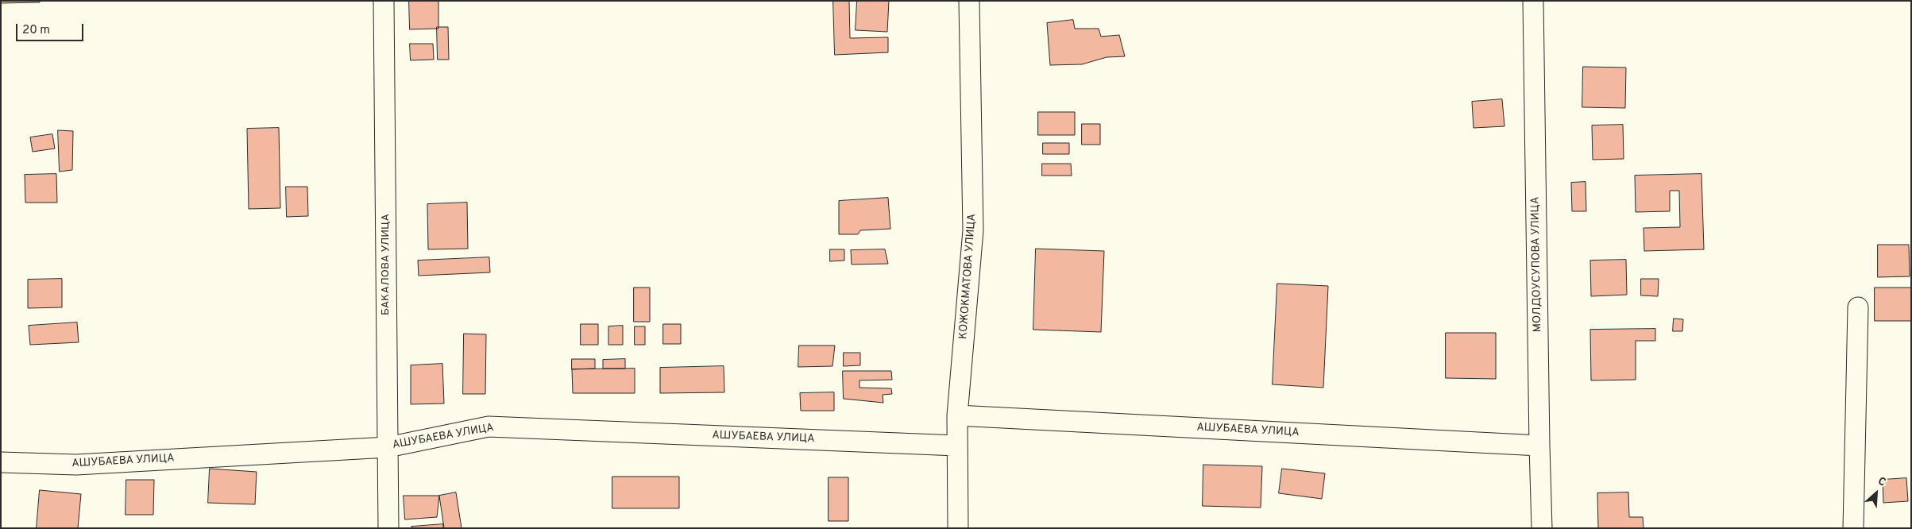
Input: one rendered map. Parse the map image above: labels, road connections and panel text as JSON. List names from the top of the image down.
{
  "streets": {
    "street": [
      "БАКАЛОВА УЛИЦА",
      "МОЛДОУСУПОВА УЛИЦА",
      "КОЖОКМАТОВА УЛИЦА",
      "АШУБАЕВА УЛИЦА"
    ]
  },
  "crossings": [
    ["БАКАЛОВА УЛИЦА", "АШУБАЕВА УЛИЦА"],
    ["МОЛДОУСУПОВА УЛИЦА", "АШУБАЕВА УЛИЦА"],
    ["КОЖОКМАТОВА УЛИЦА", "АШУБАЕВА УЛИЦА"]
  ],
  "scale_bar": "20 m",
  "north": "top right"
}
